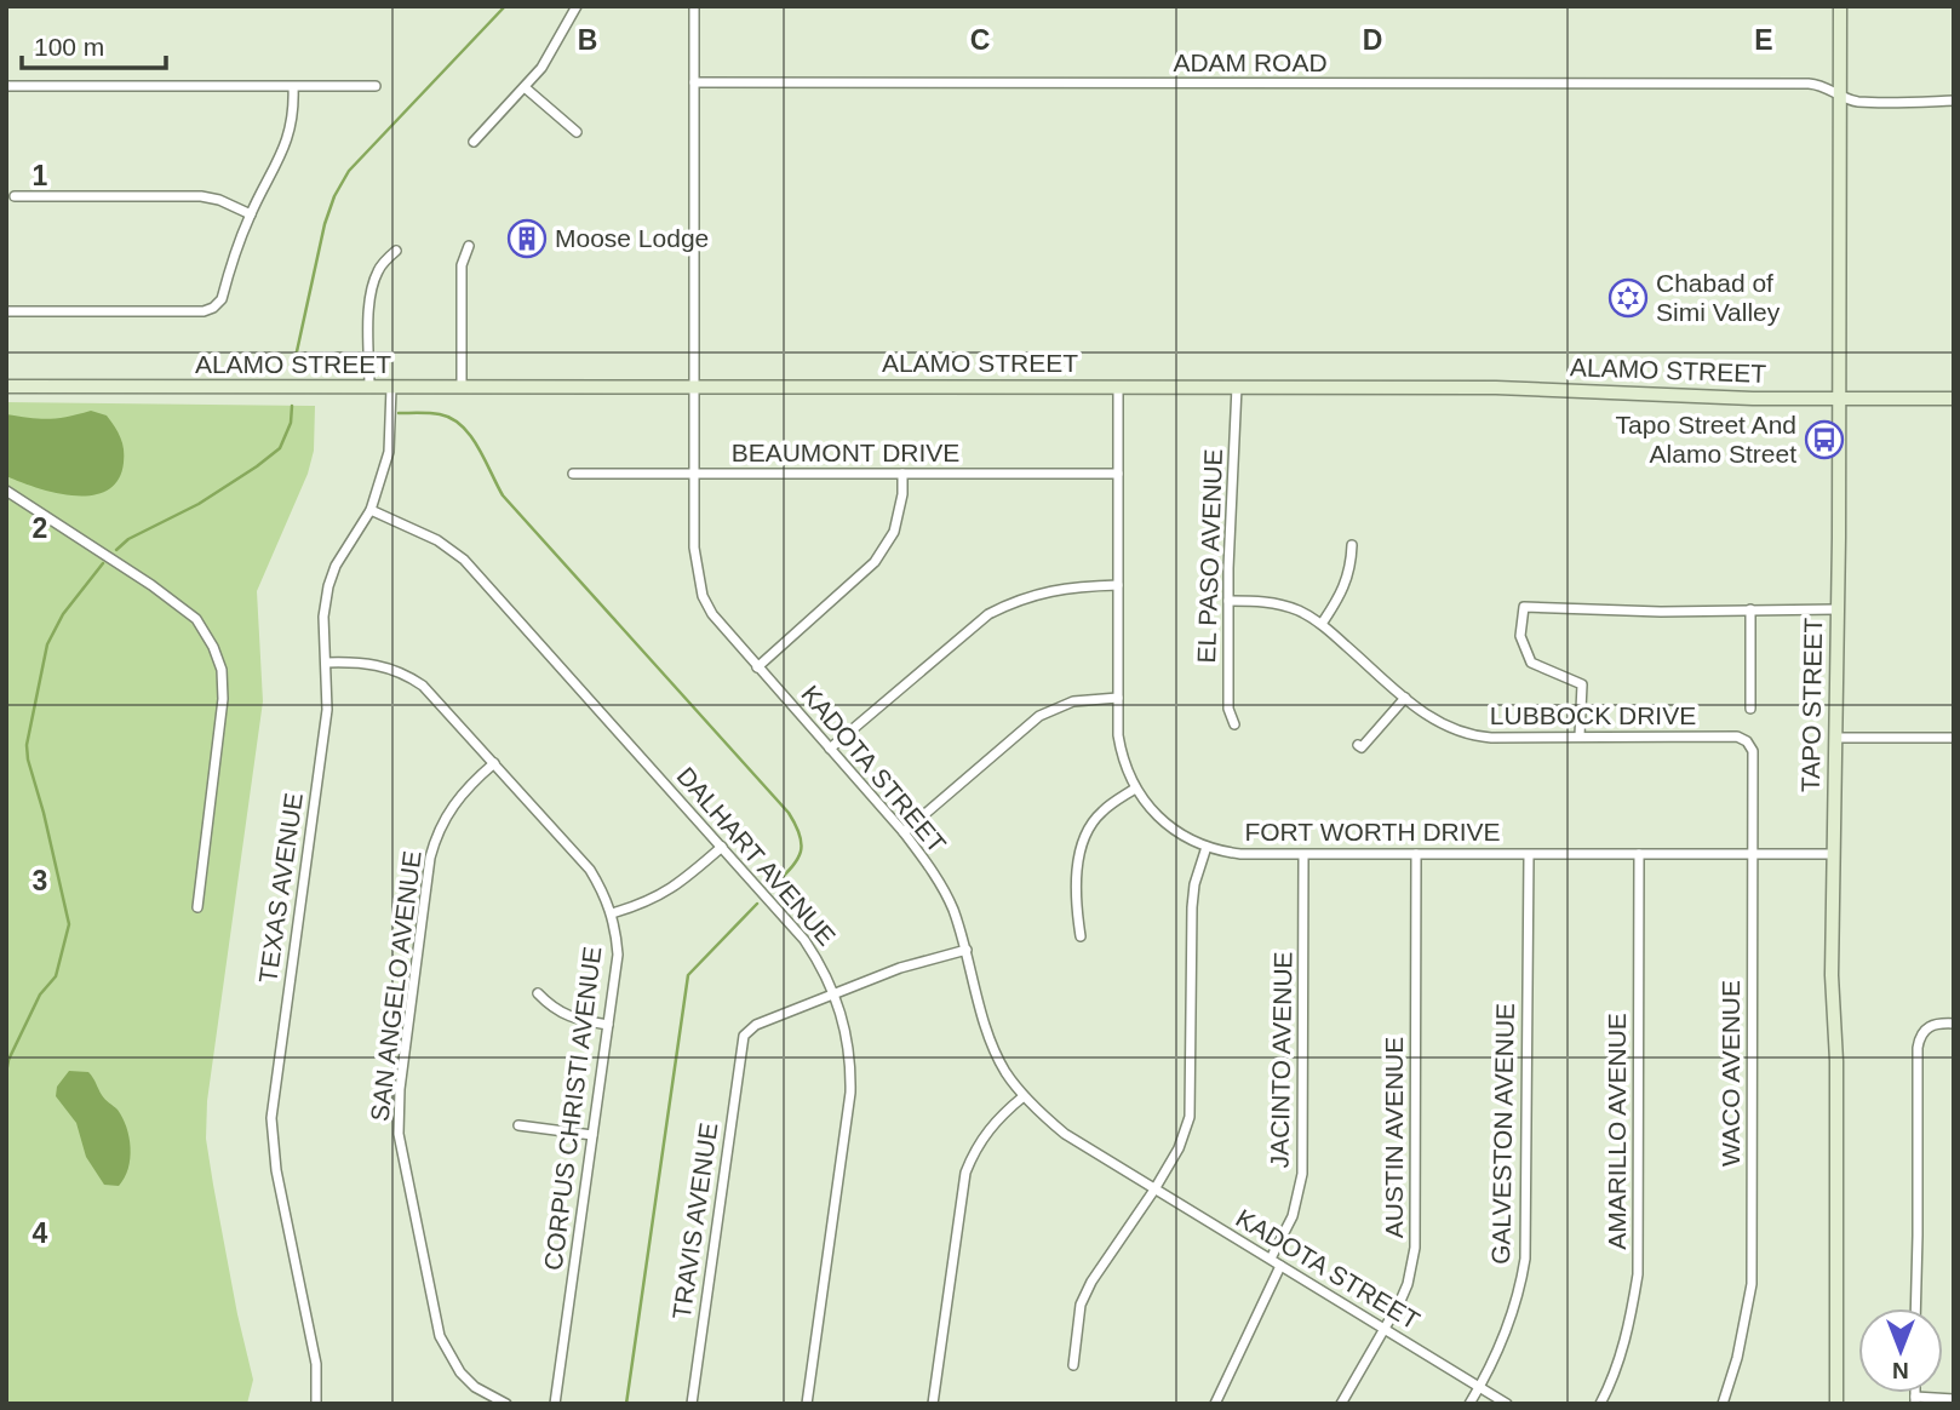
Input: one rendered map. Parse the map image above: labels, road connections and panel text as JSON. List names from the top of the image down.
{
  "streets": {
    "main road": ["ALAMO STREET", "TAPO STREET"],
    "street": [
      "ADAM ROAD",
      "BEAUMONT DRIVE",
      "EL PASO AVENUE",
      "LUBBOCK DRIVE",
      "KADOTA STREET",
      "FORT WORTH DRIVE",
      "DALHART AVENUE",
      "TEXAS AVENUE",
      "SAN ANGELO AVENUE",
      "JACINTO AVENUE",
      "WACO AVENUE",
      "CORPUS CHRISTI AVENUE",
      "AMARILLO AVENUE",
      "GALVESTON AVENUE",
      "AUSTIN AVENUE",
      "TRAVIS AVENUE"
    ]
  },
  "crossings": [
    ["ADAM ROAD", "TAPO STREET"],
    ["ADAM ROAD", "KADOTA STREET"],
    ["ALAMO STREET", "EL PASO AVENUE"],
    ["ALAMO STREET", "TAPO STREET"],
    ["ALAMO STREET", "KADOTA STREET"],
    ["ALAMO STREET", "FORT WORTH DRIVE"],
    ["ALAMO STREET", "TEXAS AVENUE"],
    ["BEAUMONT DRIVE", "KADOTA STREET"],
    ["BEAUMONT DRIVE", "FORT WORTH DRIVE"],
    ["EL PASO AVENUE", "LUBBOCK DRIVE"],
    ["TAPO STREET", "FORT WORTH DRIVE"],
    ["LUBBOCK DRIVE", "WACO AVENUE"],
    ["KADOTA STREET", "JACINTO AVENUE"],
    ["KADOTA STREET", "GALVESTON AVENUE"],
    ["KADOTA STREET", "AUSTIN AVENUE"],
    ["FORT WORTH DRIVE", "JACINTO AVENUE"],
    ["FORT WORTH DRIVE", "WACO AVENUE"],
    ["FORT WORTH DRIVE", "AMARILLO AVENUE"],
    ["FORT WORTH DRIVE", "GALVESTON AVENUE"],
    ["FORT WORTH DRIVE", "AUSTIN AVENUE"],
    ["DALHART AVENUE", "TEXAS AVENUE"],
    ["DALHART AVENUE", "TRAVIS AVENUE"],
    ["TEXAS AVENUE", "CORPUS CHRISTI AVENUE"],
    ["SAN ANGELO AVENUE", "CORPUS CHRISTI AVENUE"]
  ],
  "places": {
    "building": ["Moose Lodge"],
    "synagogue": ["Chabad of Simi Valley"],
    "bus stop": ["Tapo Street And Alamo Street"]
  },
  "scale_bar": "100 m",
  "north": "bottom",
  "grid": {
    "columns": [
      "B",
      "C",
      "D",
      "E"
    ],
    "rows": [
      "1",
      "2",
      "3",
      "4"
    ]
  }
}
